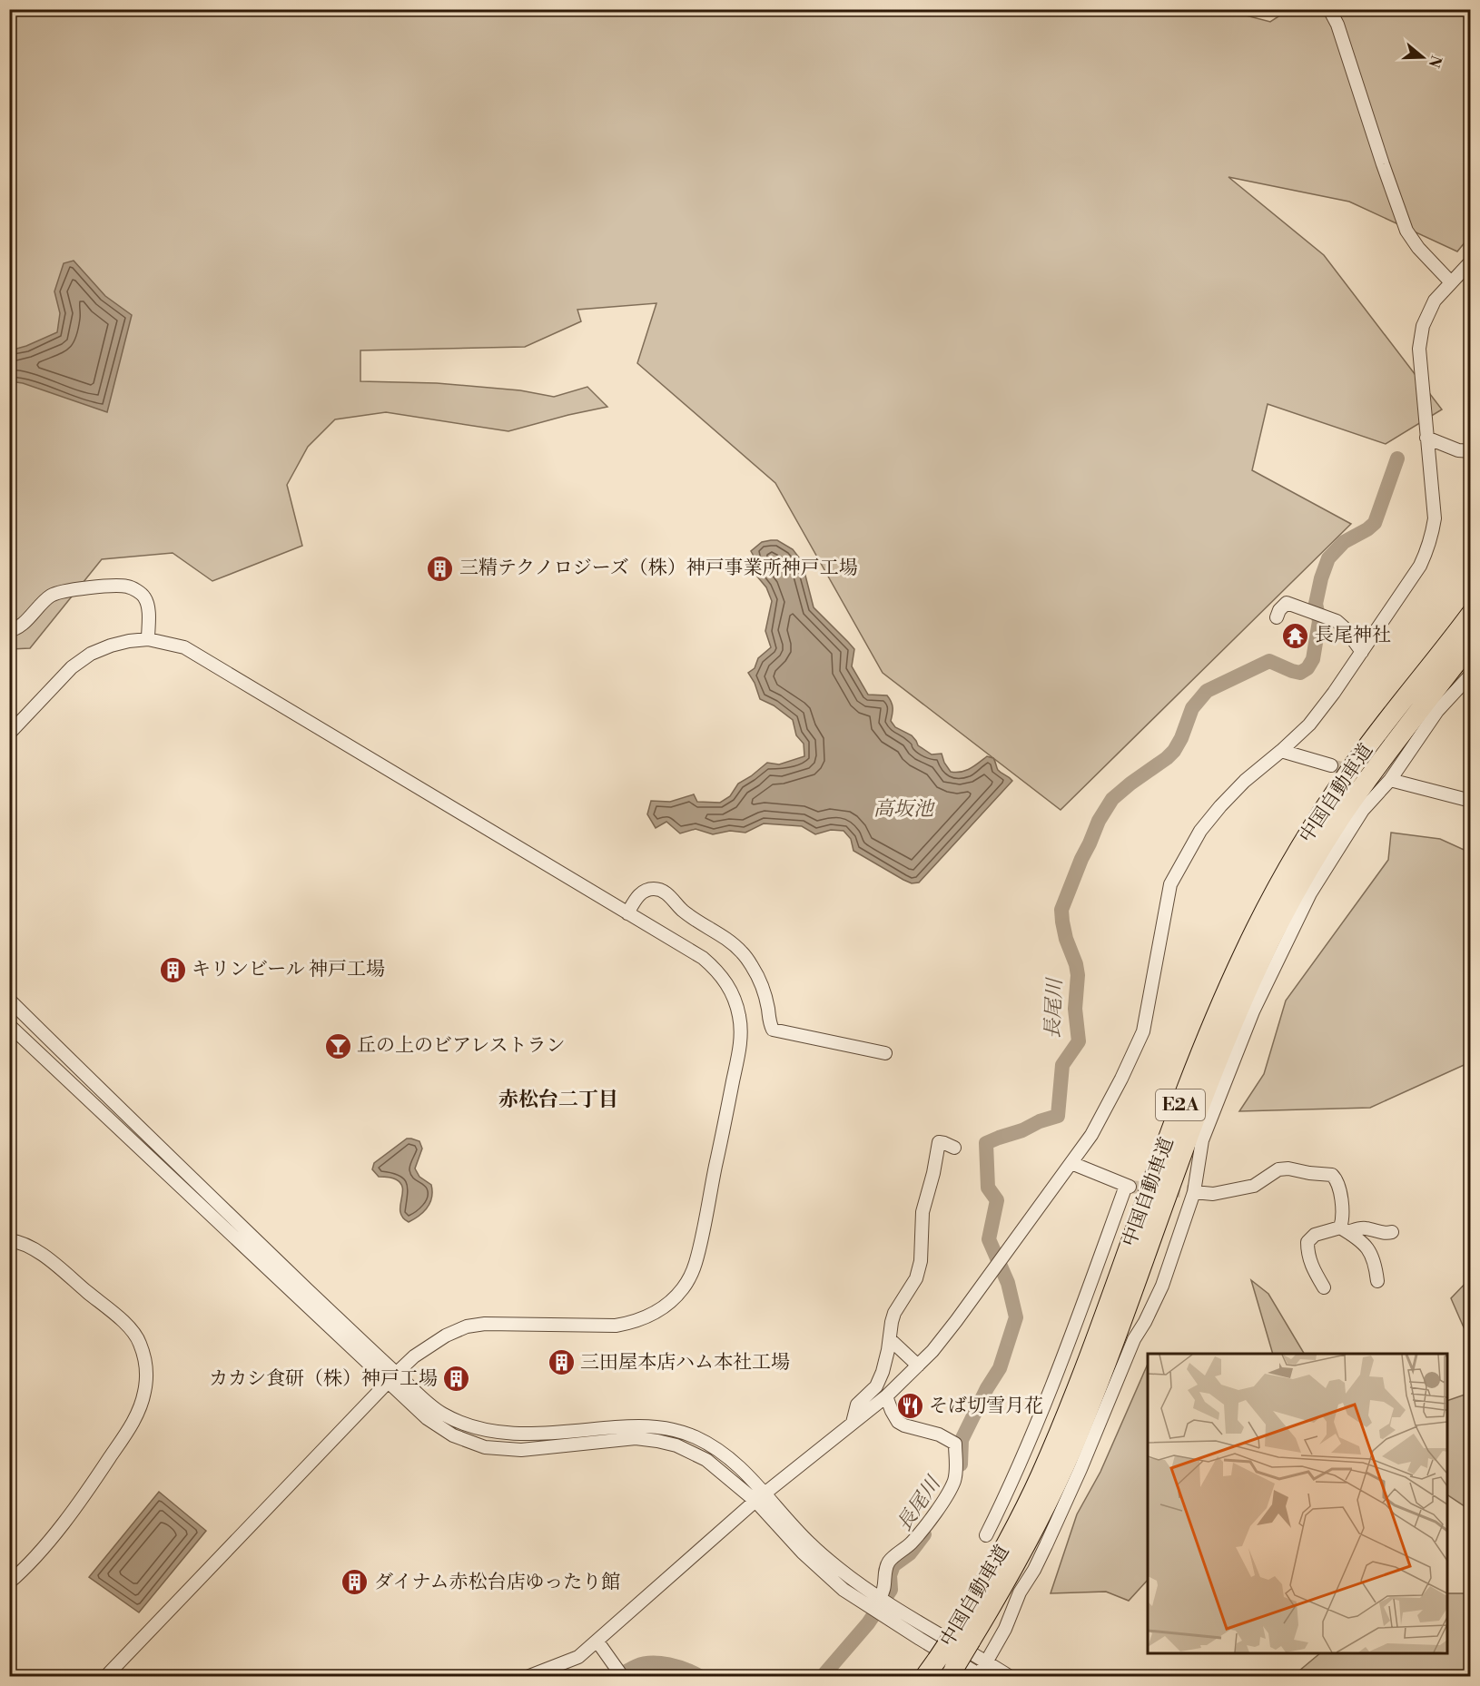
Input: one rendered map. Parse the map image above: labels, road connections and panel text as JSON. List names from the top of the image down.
{
  "streets": {
    "highway": ["中国自動車道", "E2A"]
  },
  "districts": ["赤松台二丁目"],
  "water": ["高坂池", "長尾川"],
  "places": {
    "building": [
      "三精テクノロジーズ（株）神戸事業所神戸工場",
      "キリンビール 神戸工場",
      "三田屋本店ハム本社工場",
      "カカシ食研（株）神戸工場",
      "ダイナム赤松台店ゆったり館"
    ],
    "temple": ["長尾神社"],
    "bar": ["丘の上のビアレストラン"],
    "restaurant": ["そば切雪月花"]
  },
  "north": "right"
}
